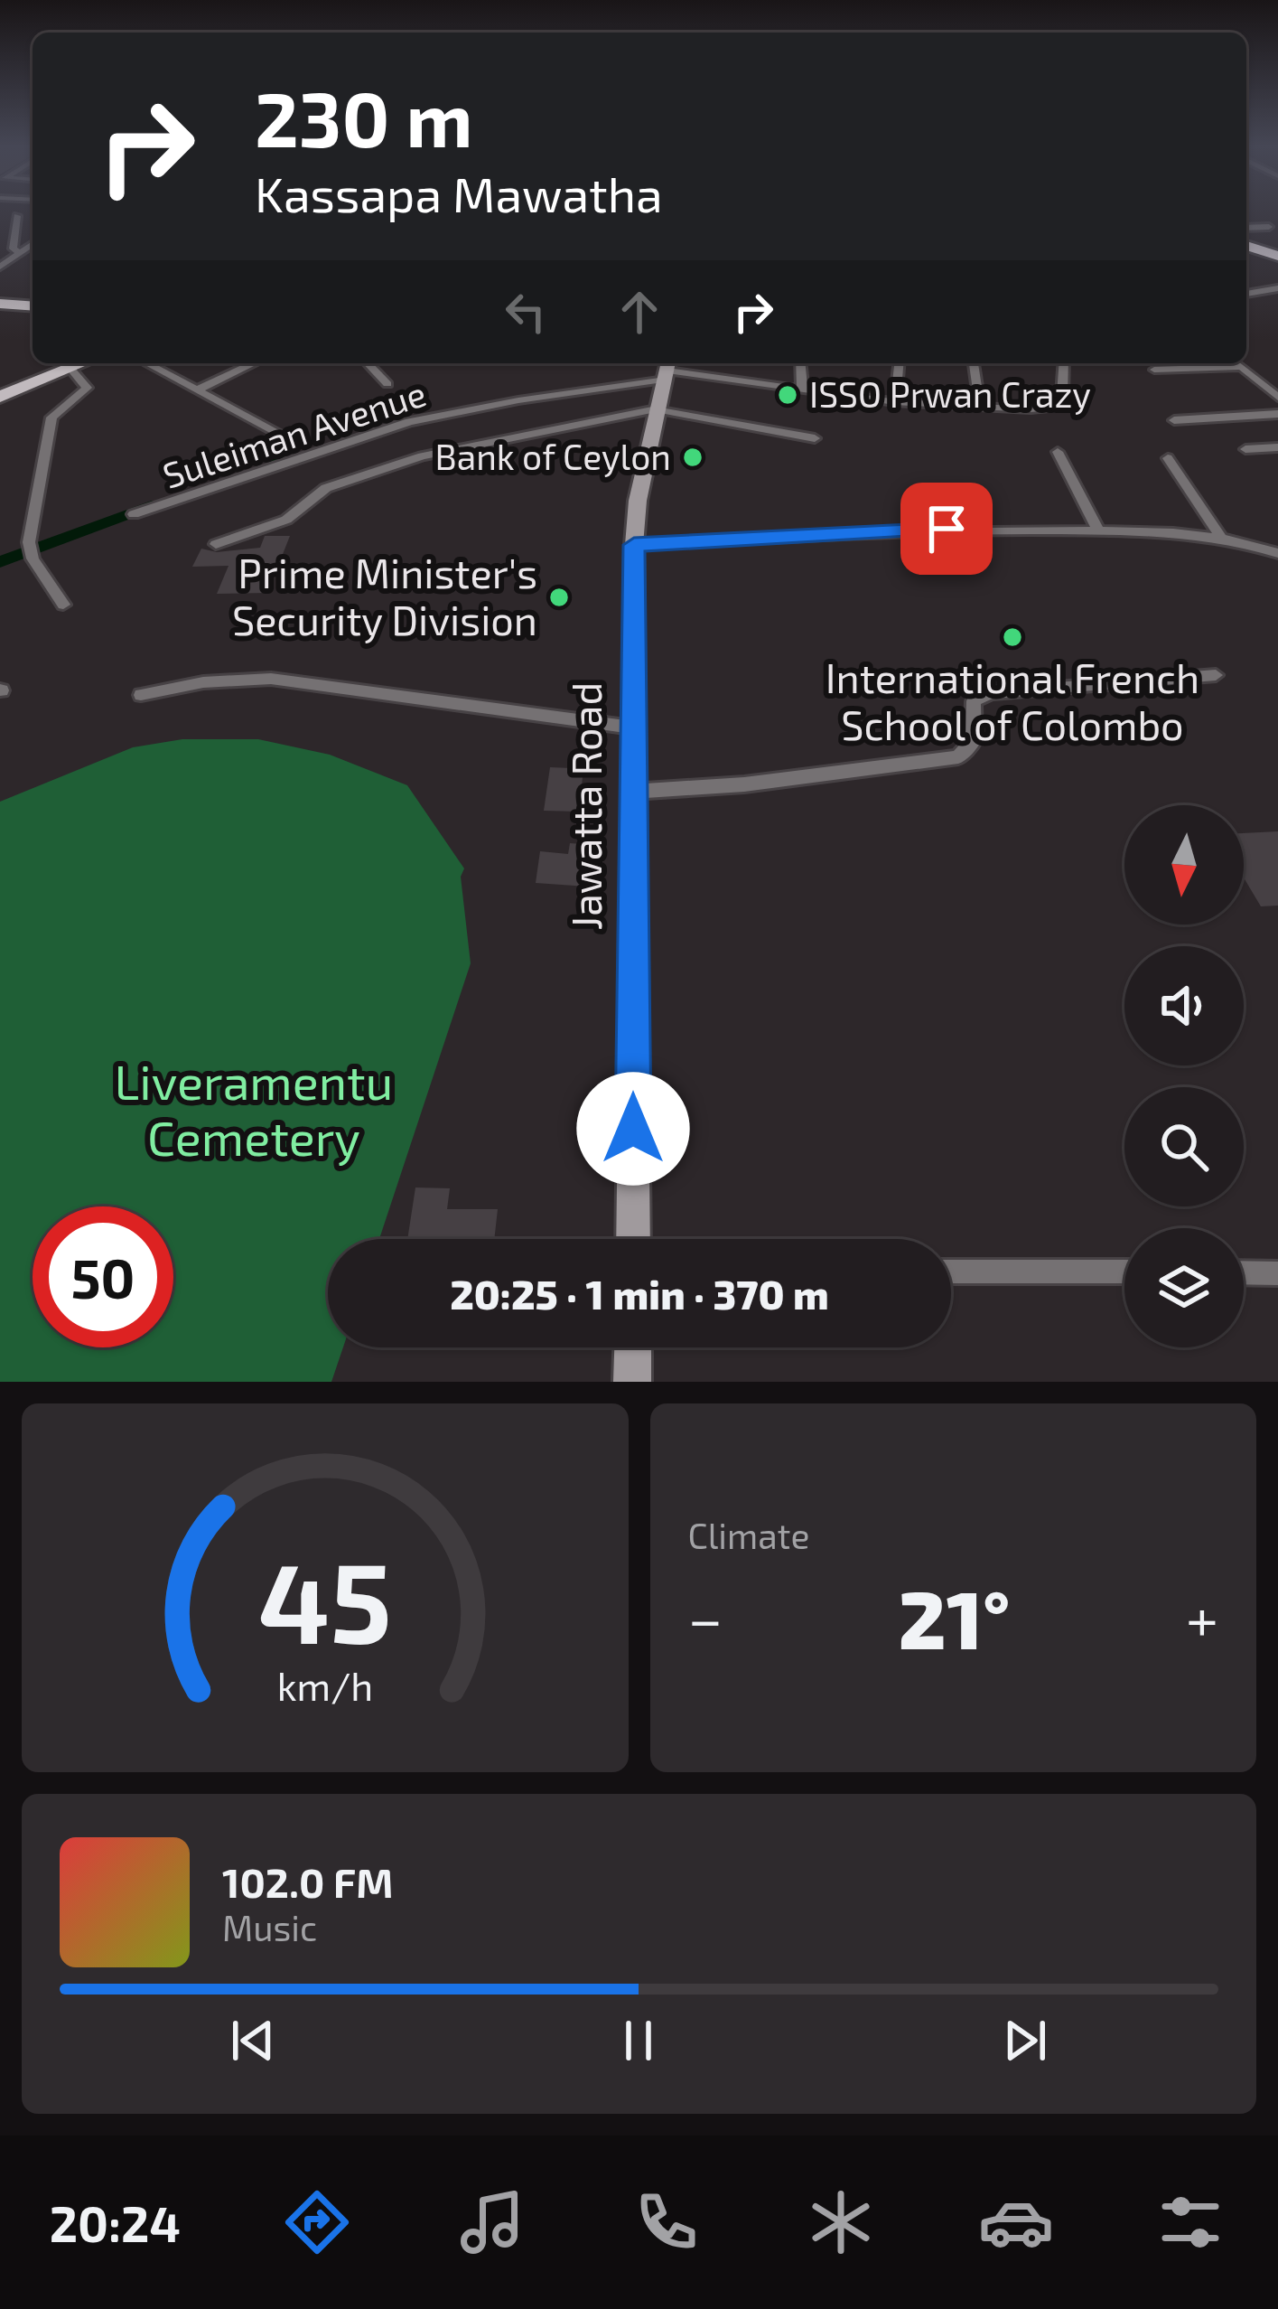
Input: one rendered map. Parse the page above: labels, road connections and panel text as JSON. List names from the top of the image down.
{
  "streets": {
    "main road": ["Jawatta Road"],
    "street": ["Suleiman Avenue"]
  },
  "crossings": [
    ["Suleiman Avenue", "Jawatta Road"]
  ],
  "parks": ["Liveramentu Cemetery"],
  "places": [
    "ISSO Prwan Crazy",
    "Bank of Ceylon",
    "Prime Minister's Security Division",
    "International French School of Colombo"
  ],
  "north": "bottom",
  "page": {
    "turn": ["230 m", "Kassapa Mawatha"],
    "limit": "50",
    "trip": "20:25 · 1 min · 370 m",
    "tile": "Climate",
    "heat": ["−", "21°", "+"],
    "song": ["102.0 FM", "Music"],
    "tabs": "20:24",
    "gauge": ["45", "km/h"]
  }
}
